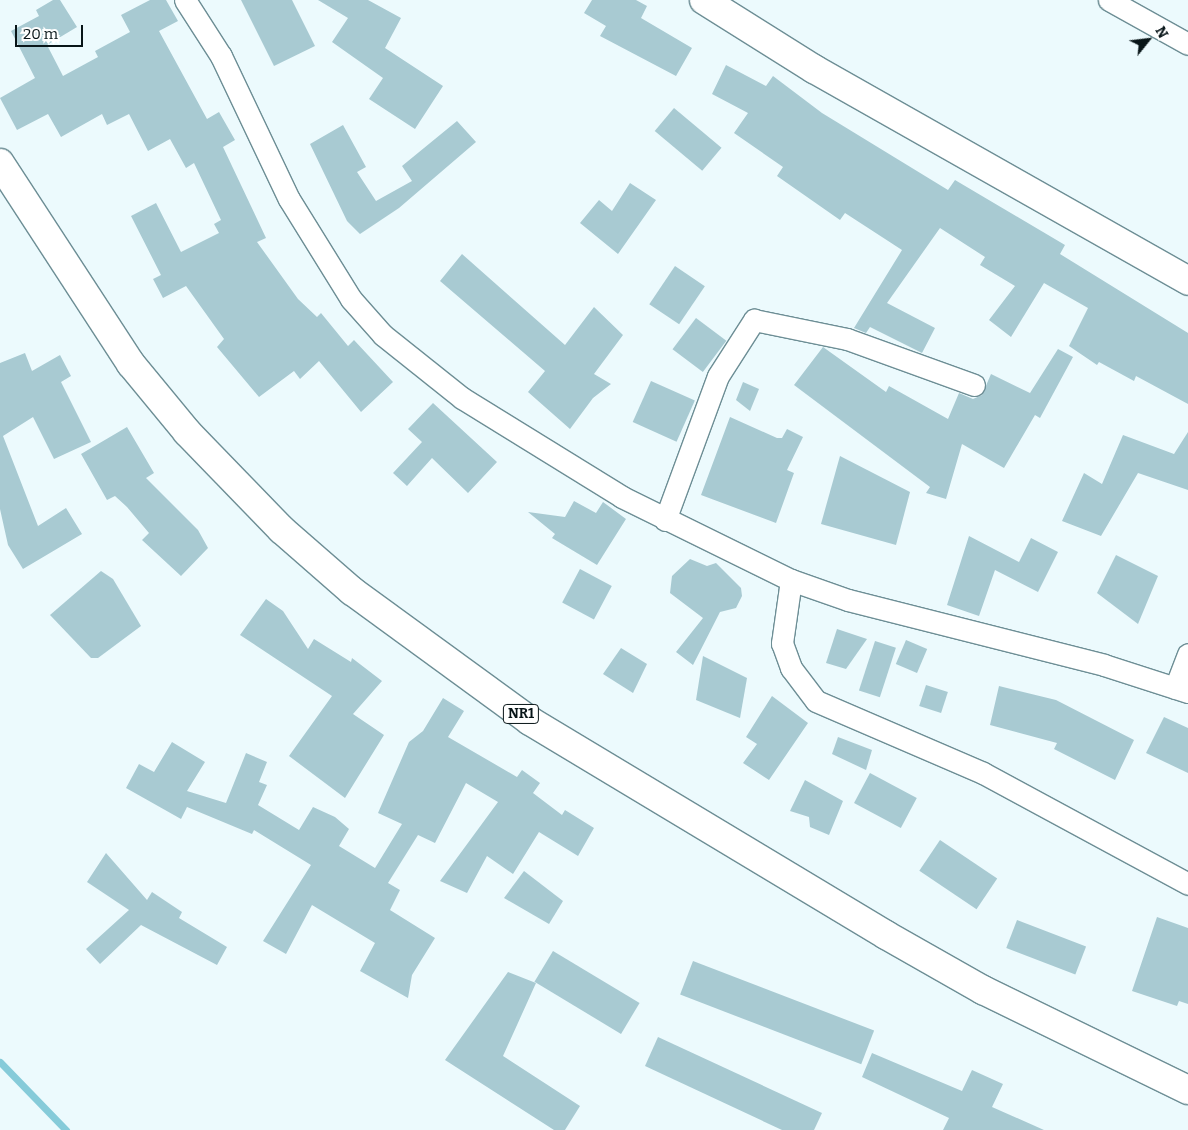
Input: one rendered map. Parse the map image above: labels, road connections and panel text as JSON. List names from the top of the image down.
{
  "streets": {
    "main road": ["NR1"]
  },
  "scale_bar": "20 m",
  "north": "top right"
}
